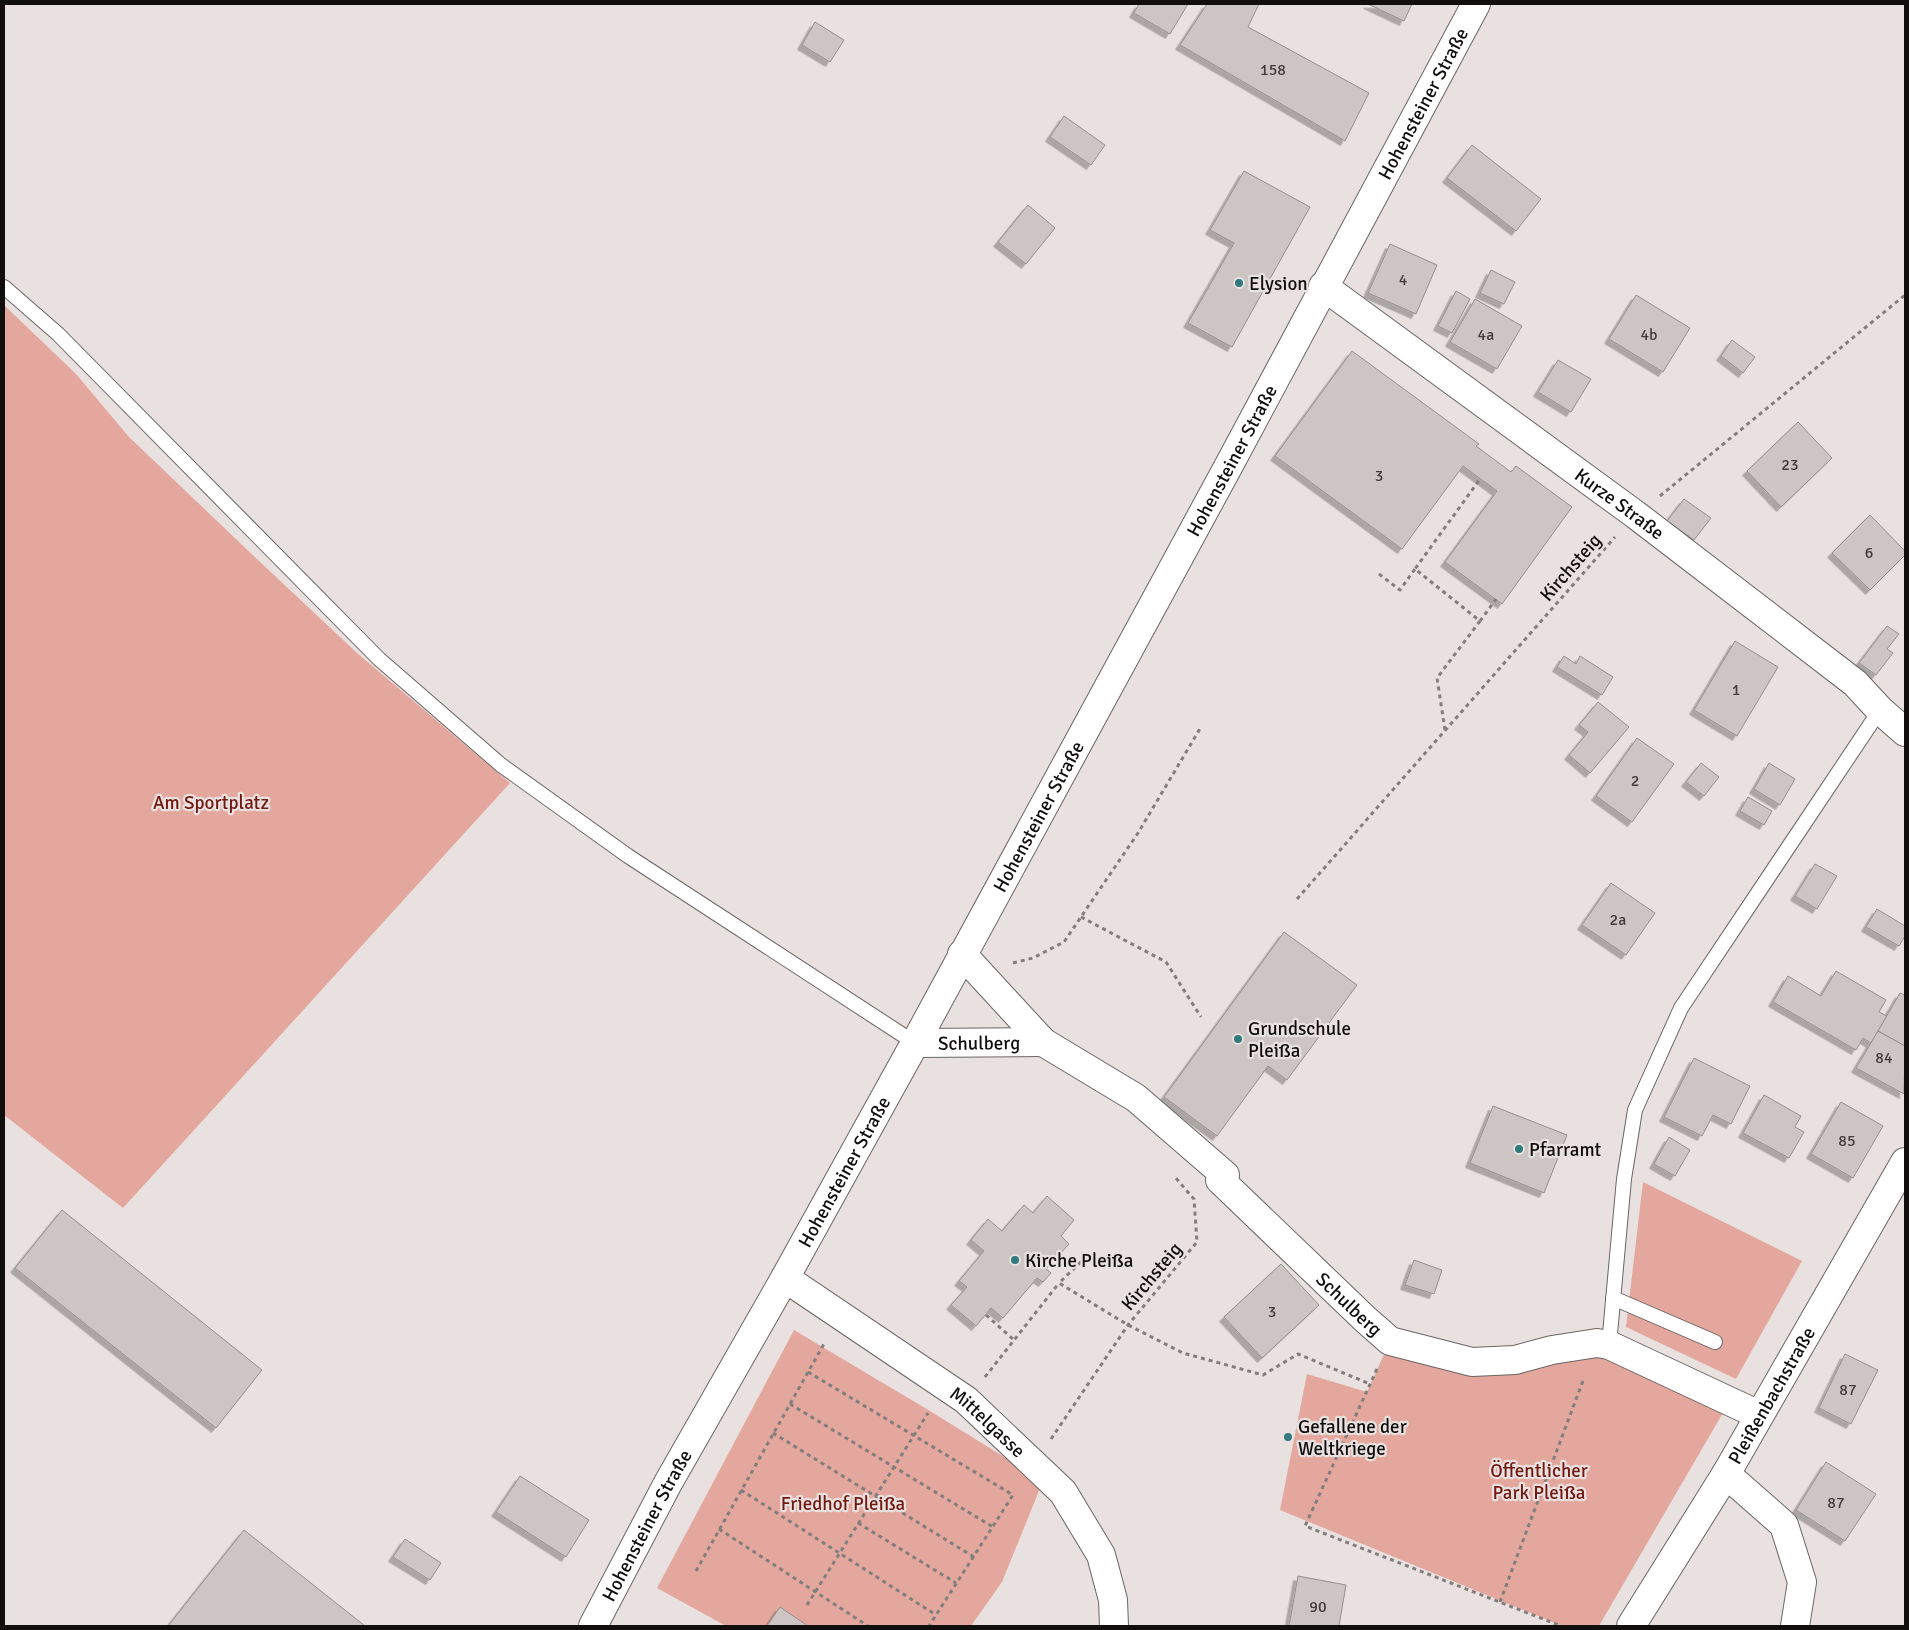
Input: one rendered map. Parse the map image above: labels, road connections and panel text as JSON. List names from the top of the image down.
{
  "streets": {
    "street": [
      "Hohensteiner Straße",
      "Kurze Straße",
      "Schulberg",
      "Pleißenbachstraße",
      "Mittelgasse"
    ],
    "path": ["Kirchsteig"]
  },
  "crossings": [
    ["Hohensteiner Straße", "Kurze Straße"],
    ["Hohensteiner Straße", "Schulberg"],
    ["Hohensteiner Straße", "Mittelgasse"],
    ["Kurze Straße", "Kirchsteig"],
    ["Kirchsteig", "Mittelgasse"]
  ],
  "parks": ["Am Sportplatz", "Öffentlicher Park Pleißa", "Friedhof Pleißa"],
  "places": [
    "Elysion",
    "Grundschule Pleißa",
    "Pfarramt",
    "Kirche Pleißa",
    "Gefallene der Weltkriege"
  ],
  "house_numbers": [
    "158",
    "4",
    "4a",
    "4b",
    "23",
    "3",
    "6",
    "1",
    "2",
    "2a",
    "84",
    "85",
    "3",
    "87",
    "87",
    "90"
  ]
}
